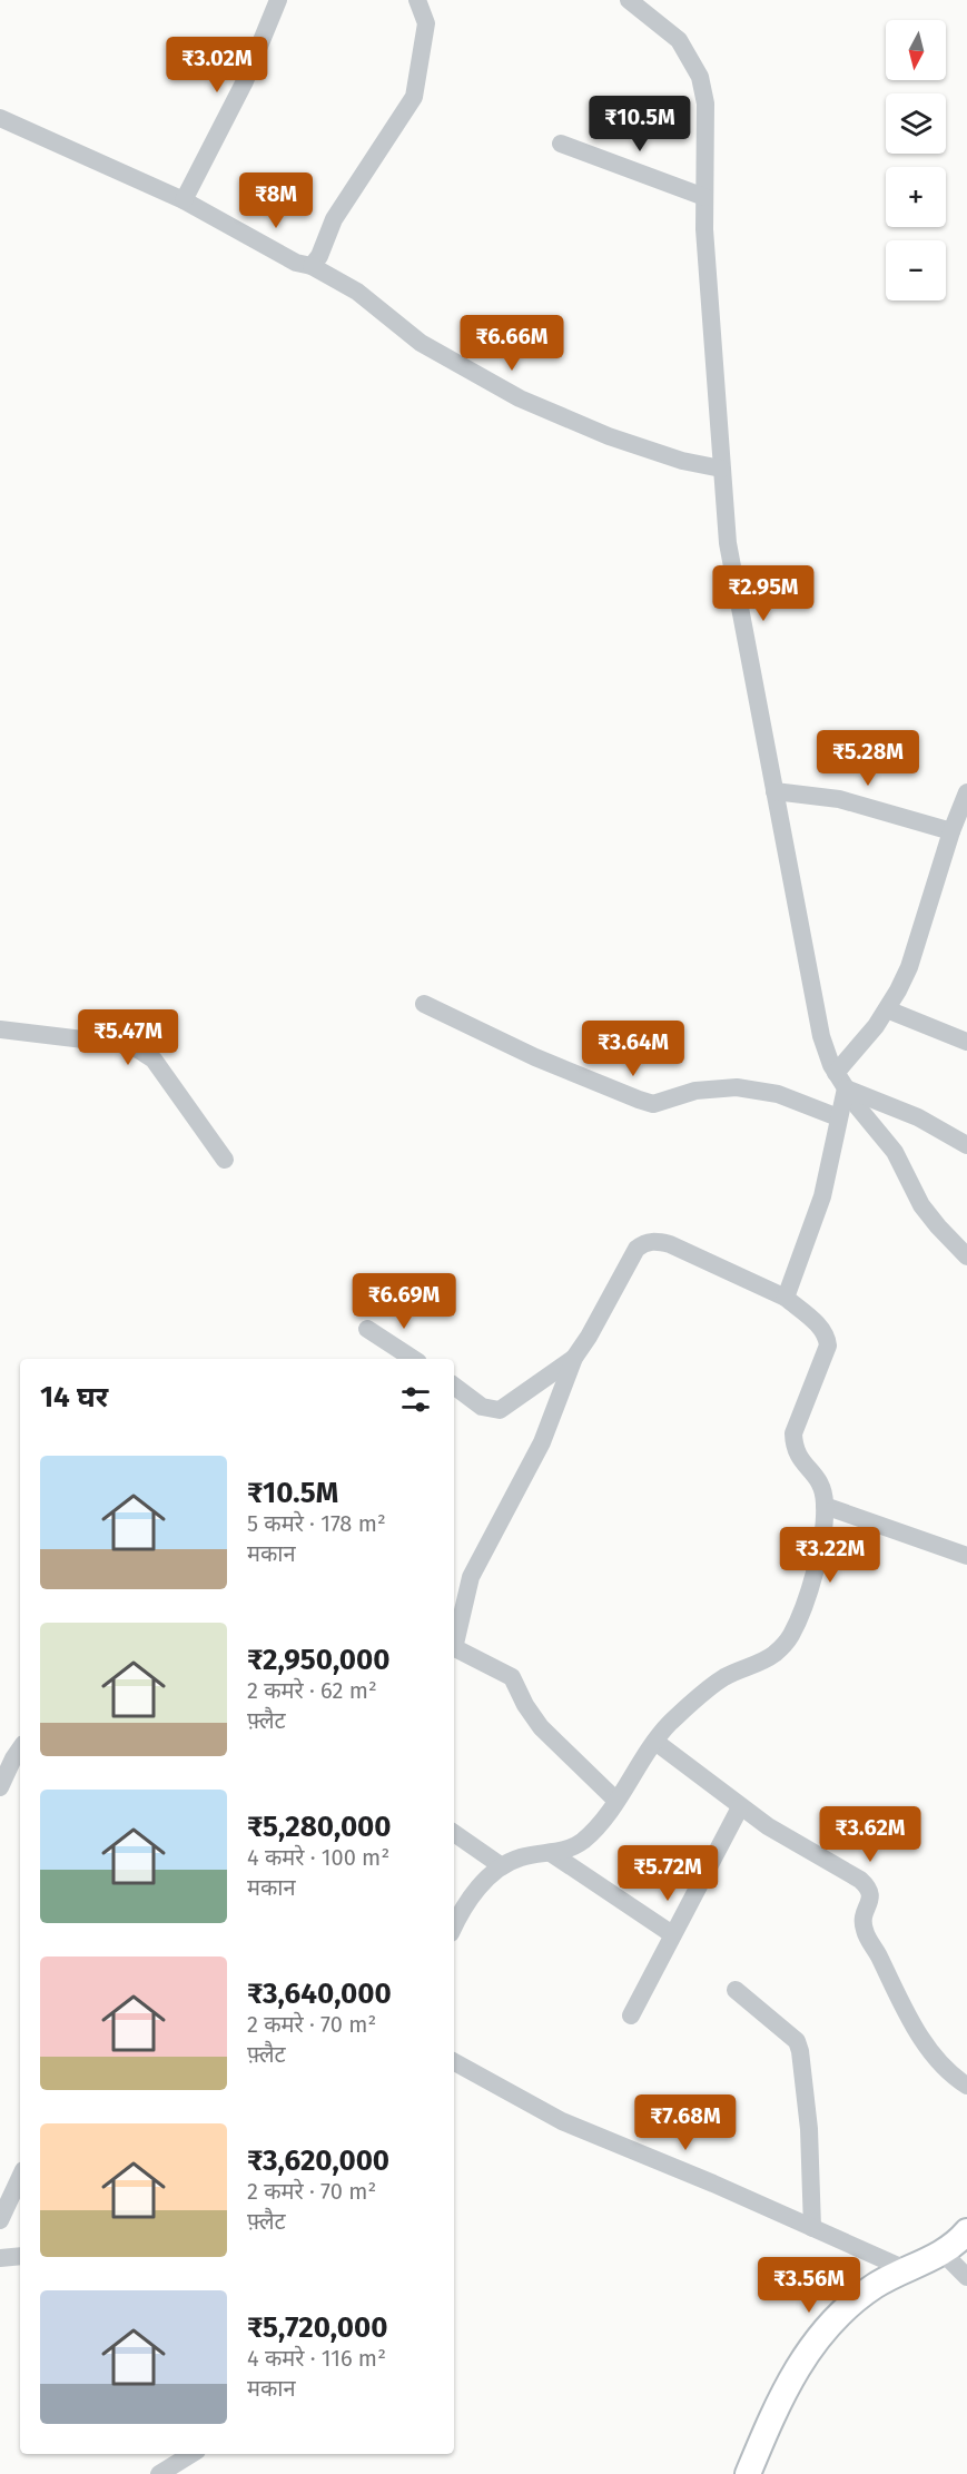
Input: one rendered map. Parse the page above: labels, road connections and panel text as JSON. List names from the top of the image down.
{
  "north": "bottom",
  "page": {
    "map_buttons": ["+", "−"],
    "price": [
      "₹3.02M",
      "₹10.5M",
      "₹8M",
      "₹6.66M",
      "₹2.95M",
      "₹5.28M",
      "₹5.47M",
      "₹3.64M",
      "₹6.69M",
      "₹3.22M",
      "₹3.62M",
      "₹5.72M",
      "₹7.68M",
      "₹3.56M"
    ],
    "heading": "14 घर",
    "list": [
      {
        "name": "₹10.5M",
        "note": "5 कमरे · 178 m² · मकान"
      },
      {
        "name": "₹2,950,000",
        "note": "2 कमरे · 62 m² · फ़्लैट"
      },
      {
        "name": "₹5,280,000",
        "note": "4 कमरे · 100 m² · मकान"
      },
      {
        "name": "₹3,640,000",
        "note": "2 कमरे · 70 m² · फ़्लैट"
      },
      {
        "name": "₹3,620,000",
        "note": "2 कमरे · 70 m² · फ़्लैट"
      },
      {
        "name": "₹5,720,000",
        "note": "4 कमरे · 116 m² · मकान"
      }
    ]
  }
}
